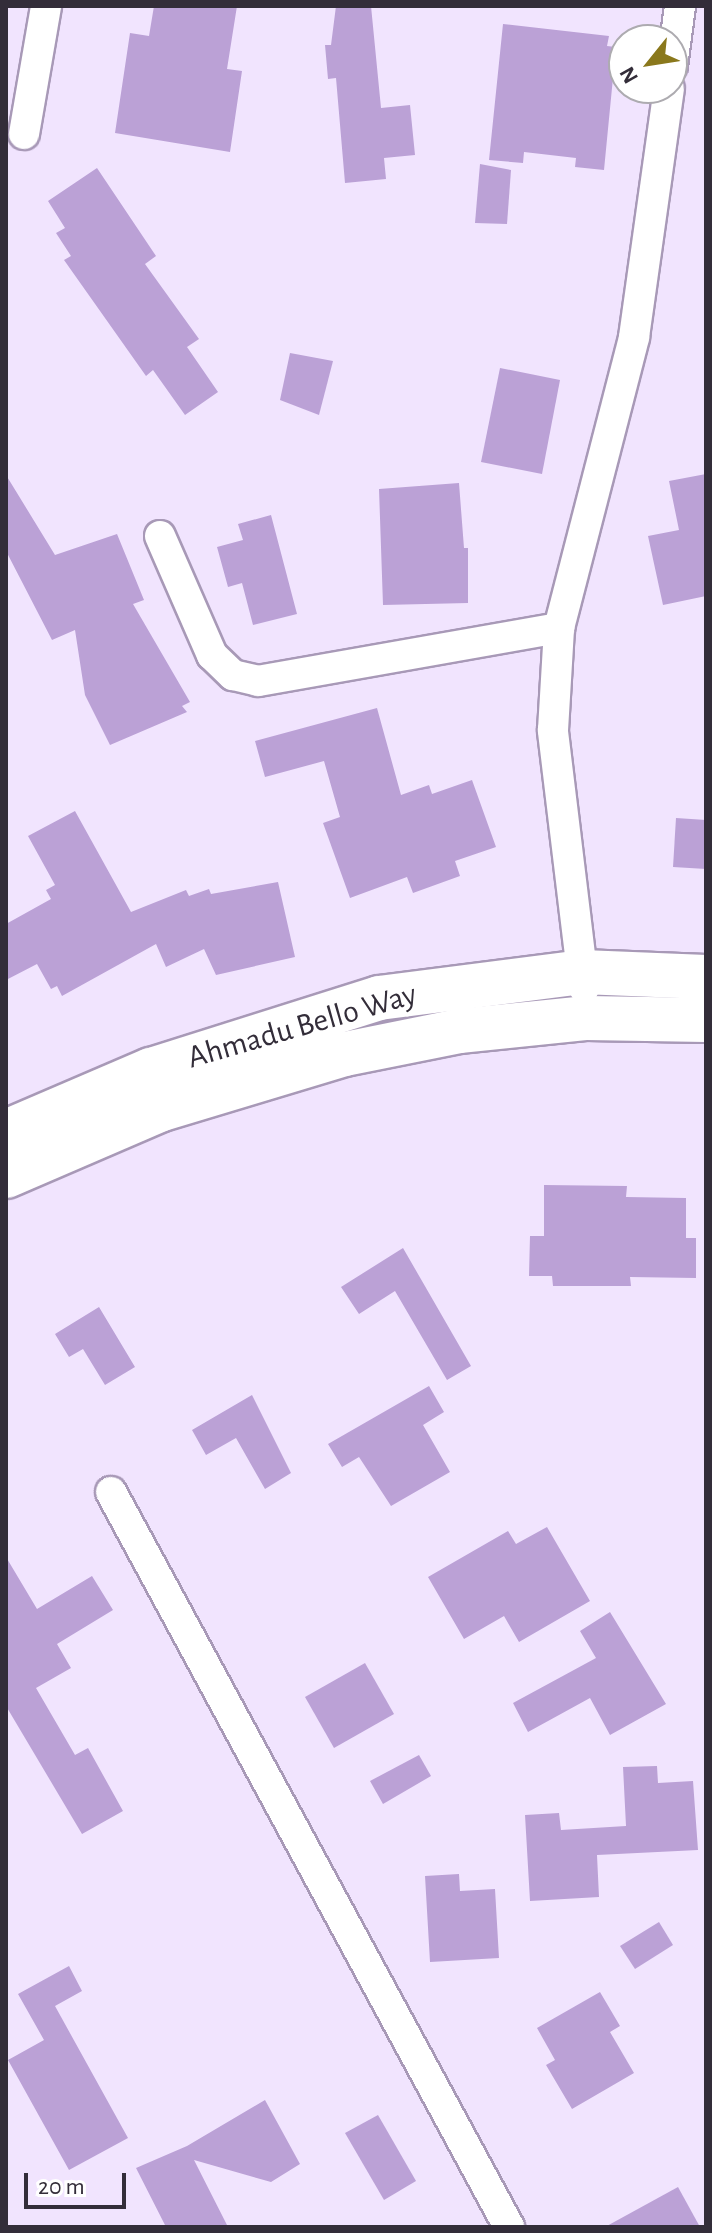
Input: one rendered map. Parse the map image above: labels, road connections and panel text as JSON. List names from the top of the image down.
{
  "streets": {
    "main road": ["Ahmadu Bello Way"]
  },
  "scale_bar": "20 m",
  "north": "bottom left"
}
